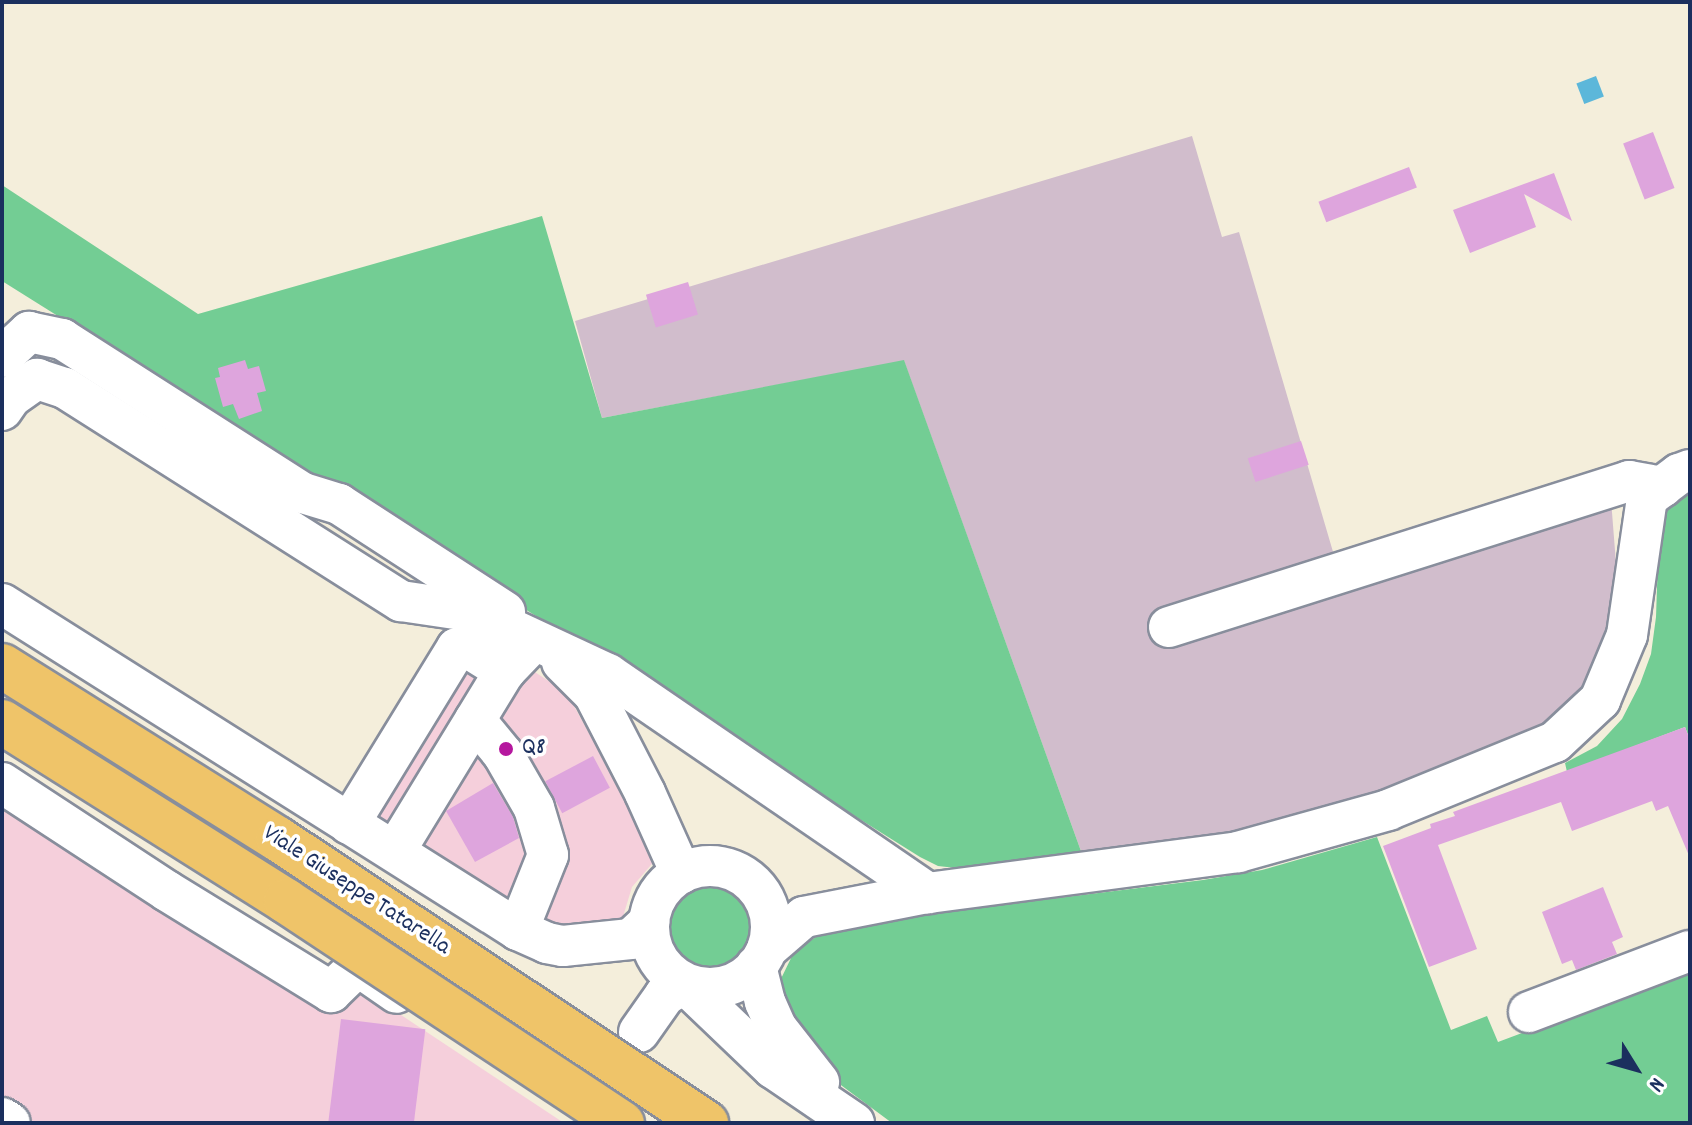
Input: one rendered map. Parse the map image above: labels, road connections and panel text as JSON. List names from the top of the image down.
{
  "streets": {
    "main road": ["Viale Giuseppe Tatarella"]
  },
  "places": ["Q8"],
  "north": "bottom right"
}
